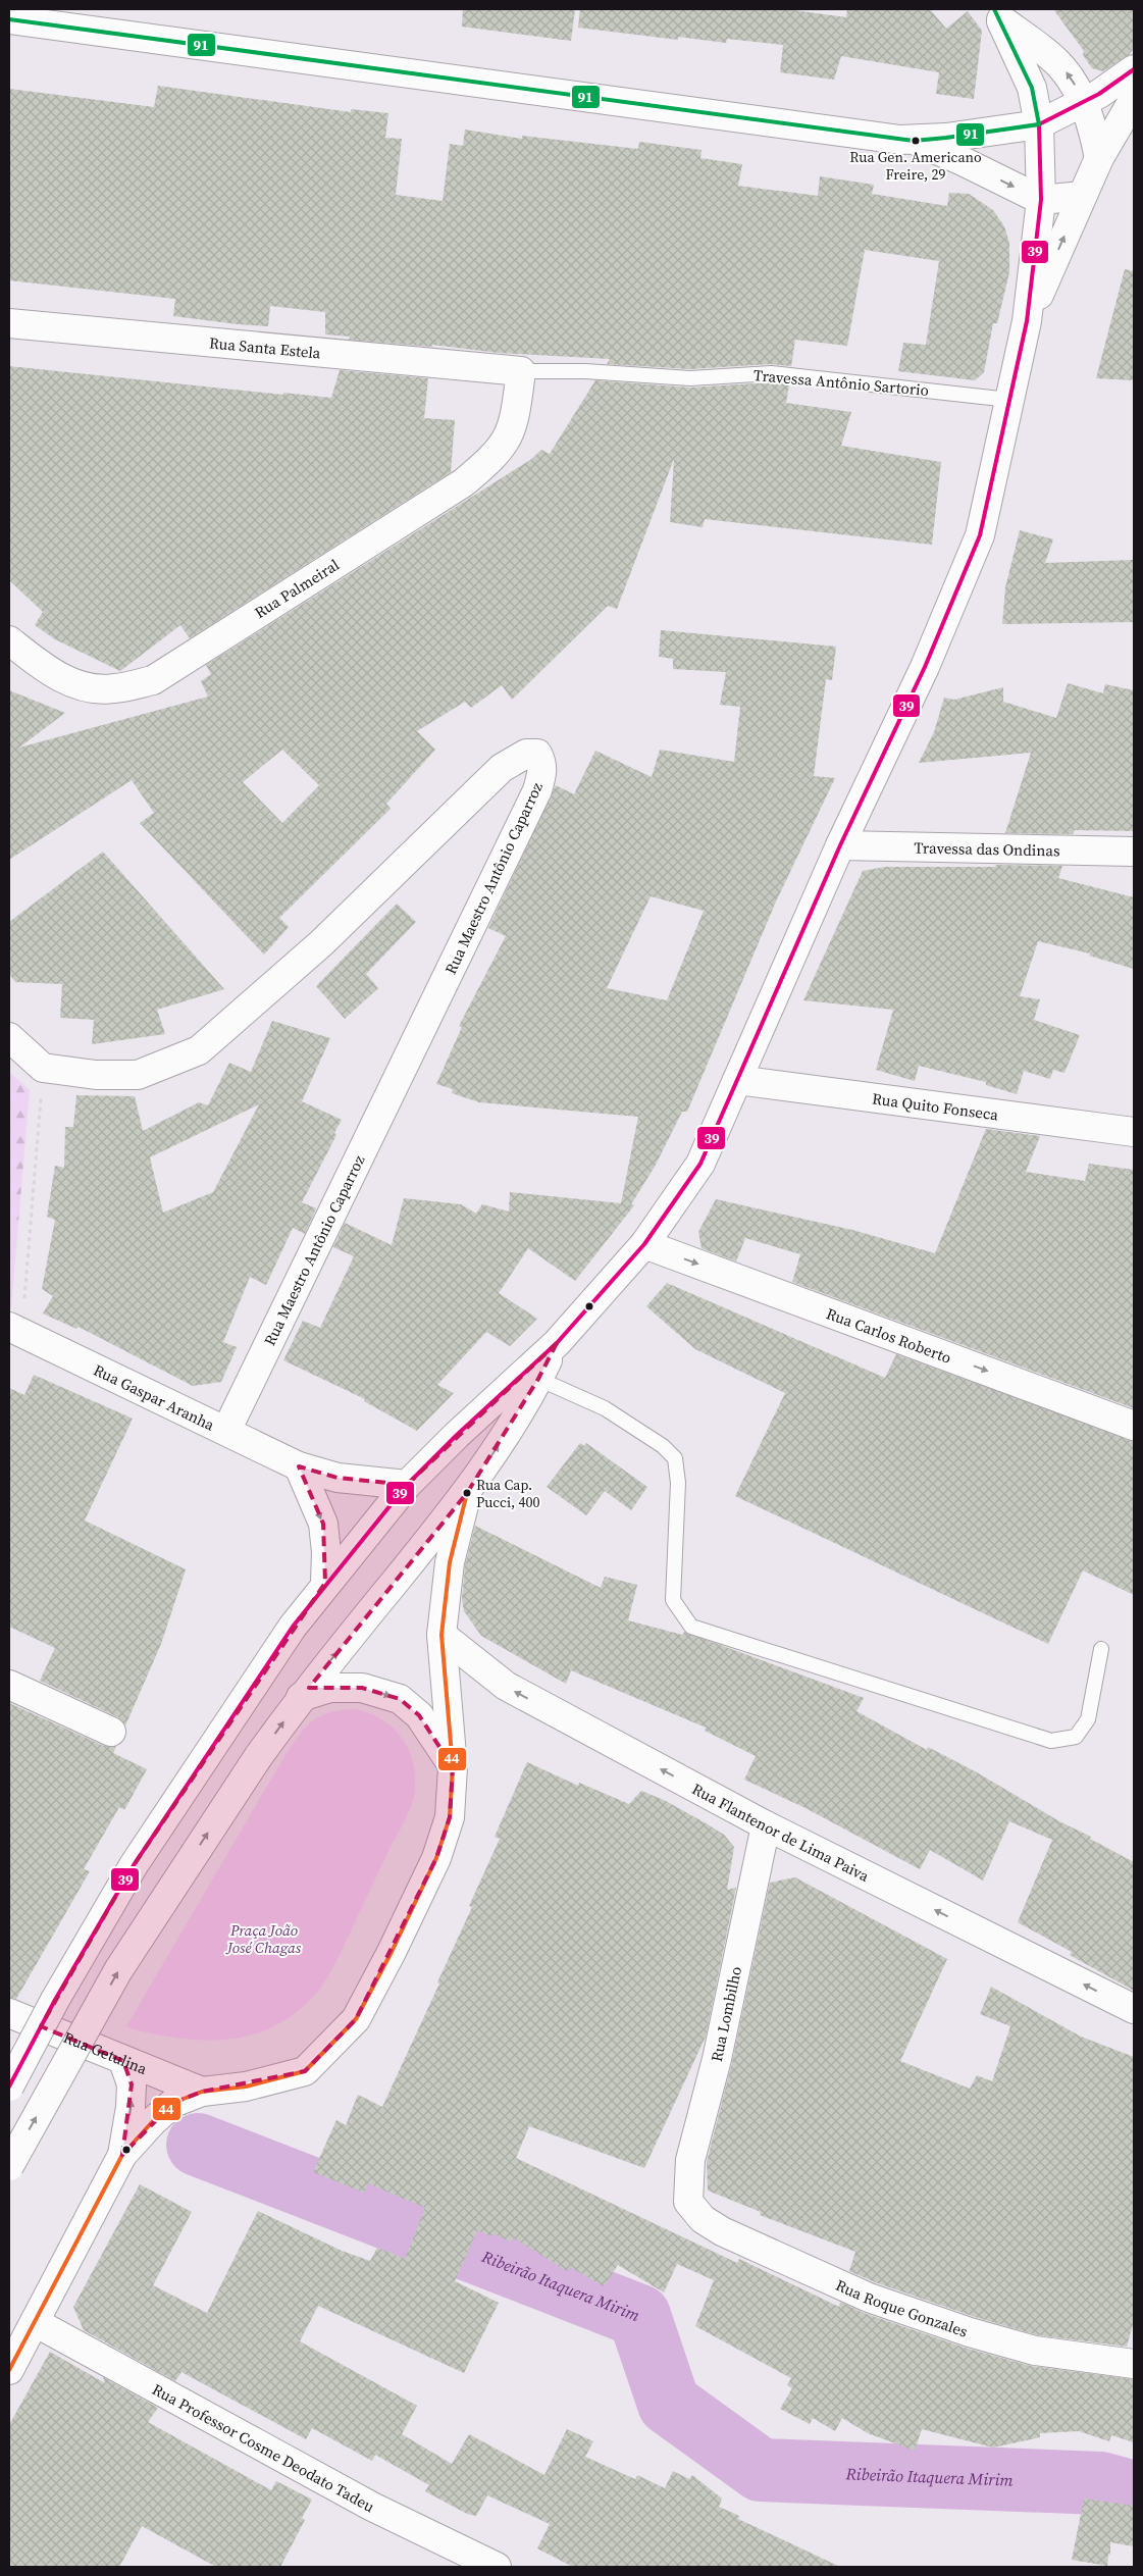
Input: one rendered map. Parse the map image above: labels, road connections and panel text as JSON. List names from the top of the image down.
{
  "streets": {
    "main road": [
      "Rua Santa Estela",
      "Rua Palmeiral",
      "Travessa das Ondinas",
      "Rua Maestro Antônio Caparroz",
      "Rua Quito Fonseca",
      "Rua Carlos Roberto",
      "Rua Gaspar Aranha",
      "Rua Flantenor de Lima Paiva",
      "Rua Lombilho",
      "Rua Getulina",
      "Rua Roque Gonzales",
      "Rua Professor Cosme Deodato Tadeu"
    ],
    "lane": ["Travessa Antônio Sartorio"]
  },
  "crossings": [
    ["Rua Santa Estela", "Travessa Antônio Sartorio"],
    ["Rua Santa Estela", "Rua Palmeiral"],
    ["Travessa Antônio Sartorio", "Rua Palmeiral"],
    ["Rua Maestro Antônio Caparroz", "Rua Gaspar Aranha"],
    ["Rua Flantenor de Lima Paiva", "Rua Lombilho"],
    ["Rua Lombilho", "Rua Roque Gonzales"]
  ],
  "one_way": ["Rua Carlos Roberto", "Rua Flantenor de Lima Paiva"],
  "water": ["Ribeirão Itaquera Mirim"],
  "parks": ["Praça João José Chagas"],
  "places": ["Rua Gen. Americano Freire, 29", "Rua Cap. Pucci, 400"],
  "lines": ["transit line 91", "transit line 39", "transit line 44"]
}
